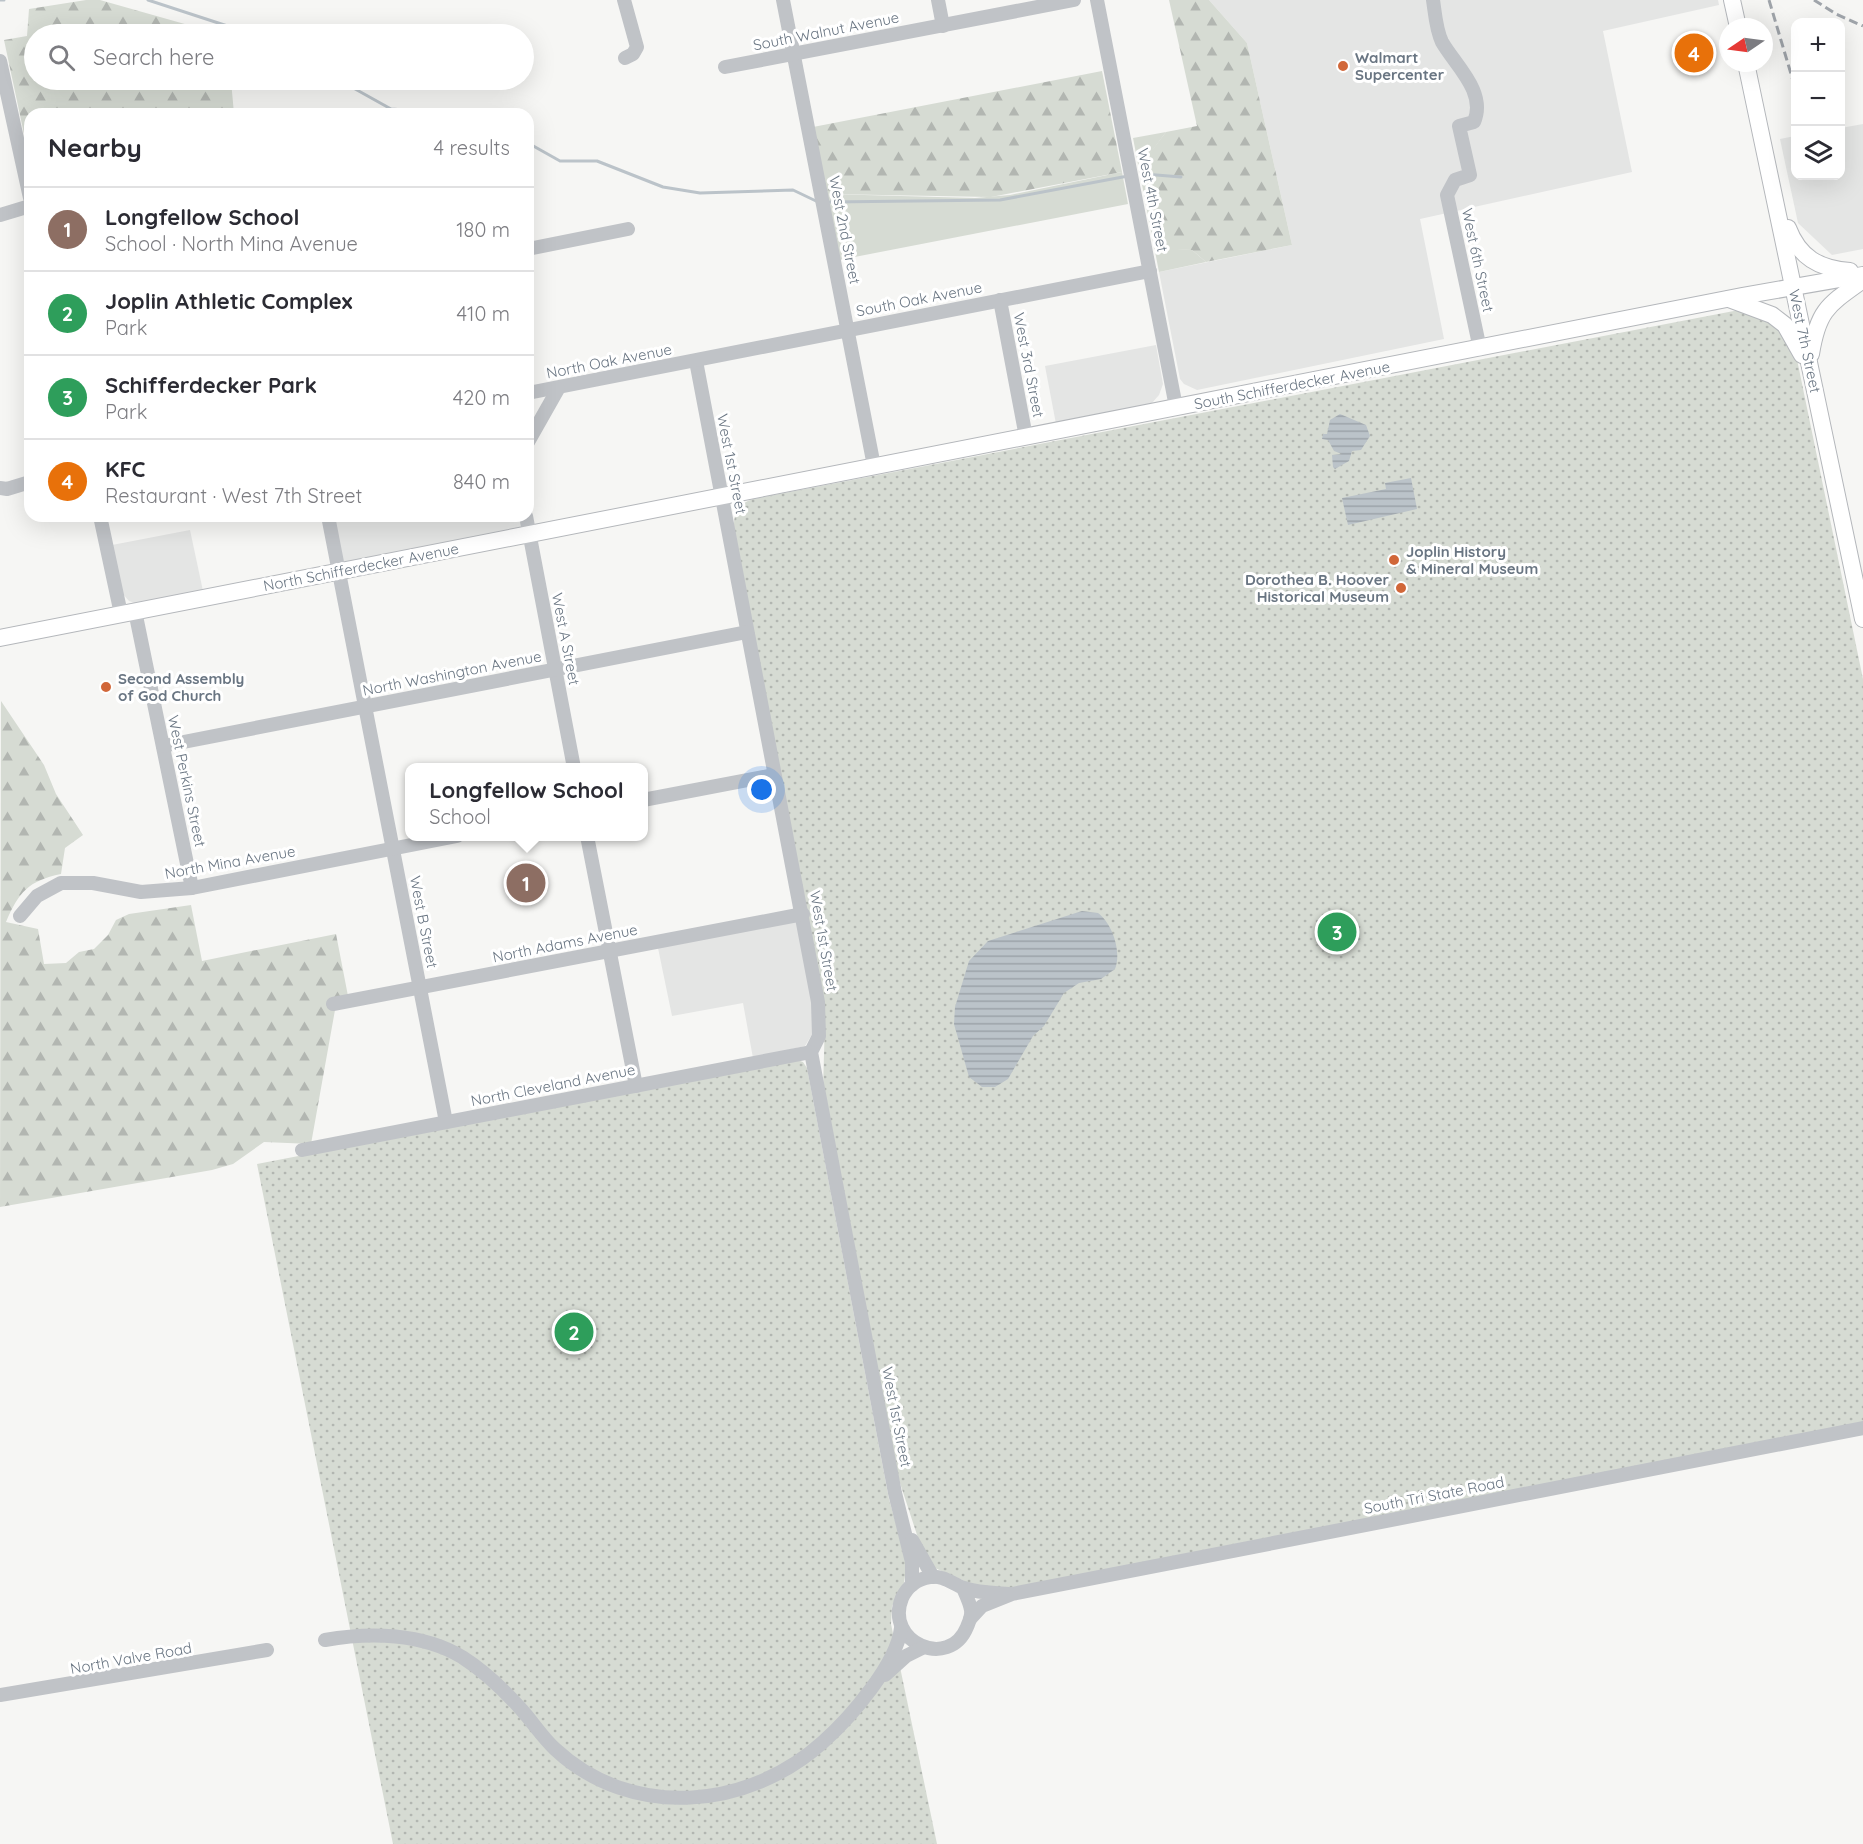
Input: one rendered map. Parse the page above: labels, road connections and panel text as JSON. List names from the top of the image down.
{
  "streets": {
    "main road": ["West 7th Street", "South Schifferdecker Avenue", "North Schifferdecker Avenue"],
    "street": [
      "South Walnut Avenue",
      "West 4th Street",
      "West 2nd Street",
      "West 6th Street",
      "South Oak Avenue",
      "North Oak Avenue",
      "West 3rd Street",
      "West 1st Street",
      "West A Street",
      "North Washington Avenue",
      "West Perkins Street",
      "North Mina Avenue",
      "West B Street",
      "North Adams Avenue",
      "North Cleveland Avenue",
      "South Tri State Road",
      "North Valve Road"
    ]
  },
  "crossings": [
    ["South Walnut Avenue", "West 2nd Street"],
    ["West 4th Street", "South Oak Avenue"],
    ["West 4th Street", "South Schifferdecker Avenue"],
    ["West 2nd Street", "South Oak Avenue"],
    ["West 2nd Street", "South Schifferdecker Avenue"],
    ["West 6th Street", "South Schifferdecker Avenue"],
    ["South Oak Avenue", "North Oak Avenue"],
    ["South Oak Avenue", "West 3rd Street"],
    ["South Oak Avenue", "West 1st Street"],
    ["West 7th Street", "South Schifferdecker Avenue"],
    ["North Oak Avenue", "West 1st Street"],
    ["West 3rd Street", "South Schifferdecker Avenue"],
    ["South Schifferdecker Avenue", "West 1st Street"],
    ["South Schifferdecker Avenue", "North Schifferdecker Avenue"],
    ["West 1st Street", "North Schifferdecker Avenue"],
    ["West 1st Street", "North Washington Avenue"],
    ["West 1st Street", "North Adams Avenue"],
    ["West 1st Street", "North Cleveland Avenue"],
    ["West 1st Street", "South Tri State Road"],
    ["North Schifferdecker Avenue", "West A Street"],
    ["North Schifferdecker Avenue", "West Perkins Street"],
    ["North Schifferdecker Avenue", "West B Street"],
    ["West A Street", "North Washington Avenue"],
    ["North Washington Avenue", "West Perkins Street"],
    ["North Washington Avenue", "West B Street"],
    ["West Perkins Street", "North Mina Avenue"],
    ["North Mina Avenue", "West B Street"],
    ["West B Street", "North Adams Avenue"],
    ["West B Street", "North Cleveland Avenue"]
  ],
  "places": [
    "Walmart Supercenter",
    "Joplin History & Mineral Museum",
    "Dorothea B. Hoover Historical Museum",
    "Second Assembly of God Church"
  ],
  "north": "left",
  "page": {
    "map_buttons": ["+", "−"],
    "search": "Search here",
    "pins": [
      "4",
      "1",
      "3",
      "2"
    ],
    "heading": ["Nearby", "4 results"],
    "list": [
      {
        "mark": "1",
        "name": "Longfellow School",
        "note": "School · North Mina Avenue",
        "value": "180 m"
      },
      {
        "mark": "2",
        "name": "Joplin Athletic Complex",
        "note": "Park",
        "value": "410 m"
      },
      {
        "mark": "3",
        "name": "Schifferdecker Park",
        "note": "Park",
        "value": "420 m"
      },
      {
        "mark": "4",
        "name": "KFC",
        "note": "Restaurant · West 7th Street",
        "value": "840 m"
      }
    ],
    "popup": ["Longfellow School", "School"]
  }
}
